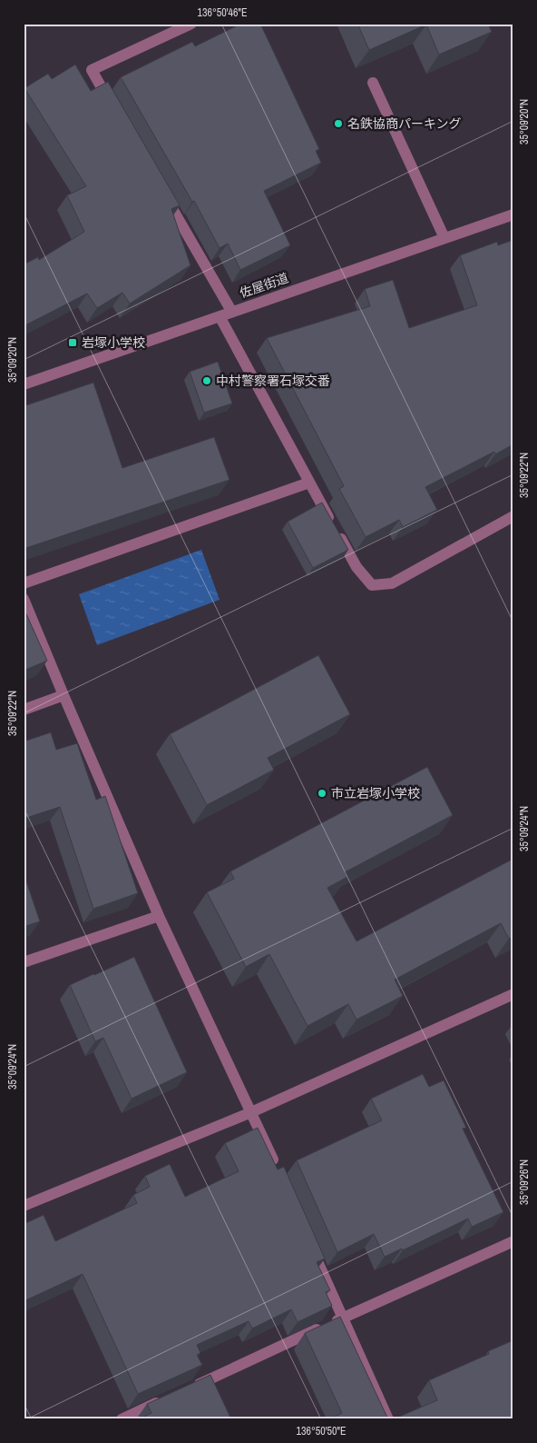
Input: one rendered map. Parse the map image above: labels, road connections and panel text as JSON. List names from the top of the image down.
{
  "streets": {
    "street": ["佐屋街道"]
  },
  "places": {
    "other": ["名鉄協商パーキング", "中村警察署石塚交番", "市立岩塚小学校"],
    "transit": ["岩塚小学校"]
  },
  "coordinates": [
    "136°50'46\"E",
    "35°09'20\"N",
    "35°09'22\"N",
    "35°09'24\"N",
    "35°09'26\"N",
    "136°50'50\"E"
  ]
}
